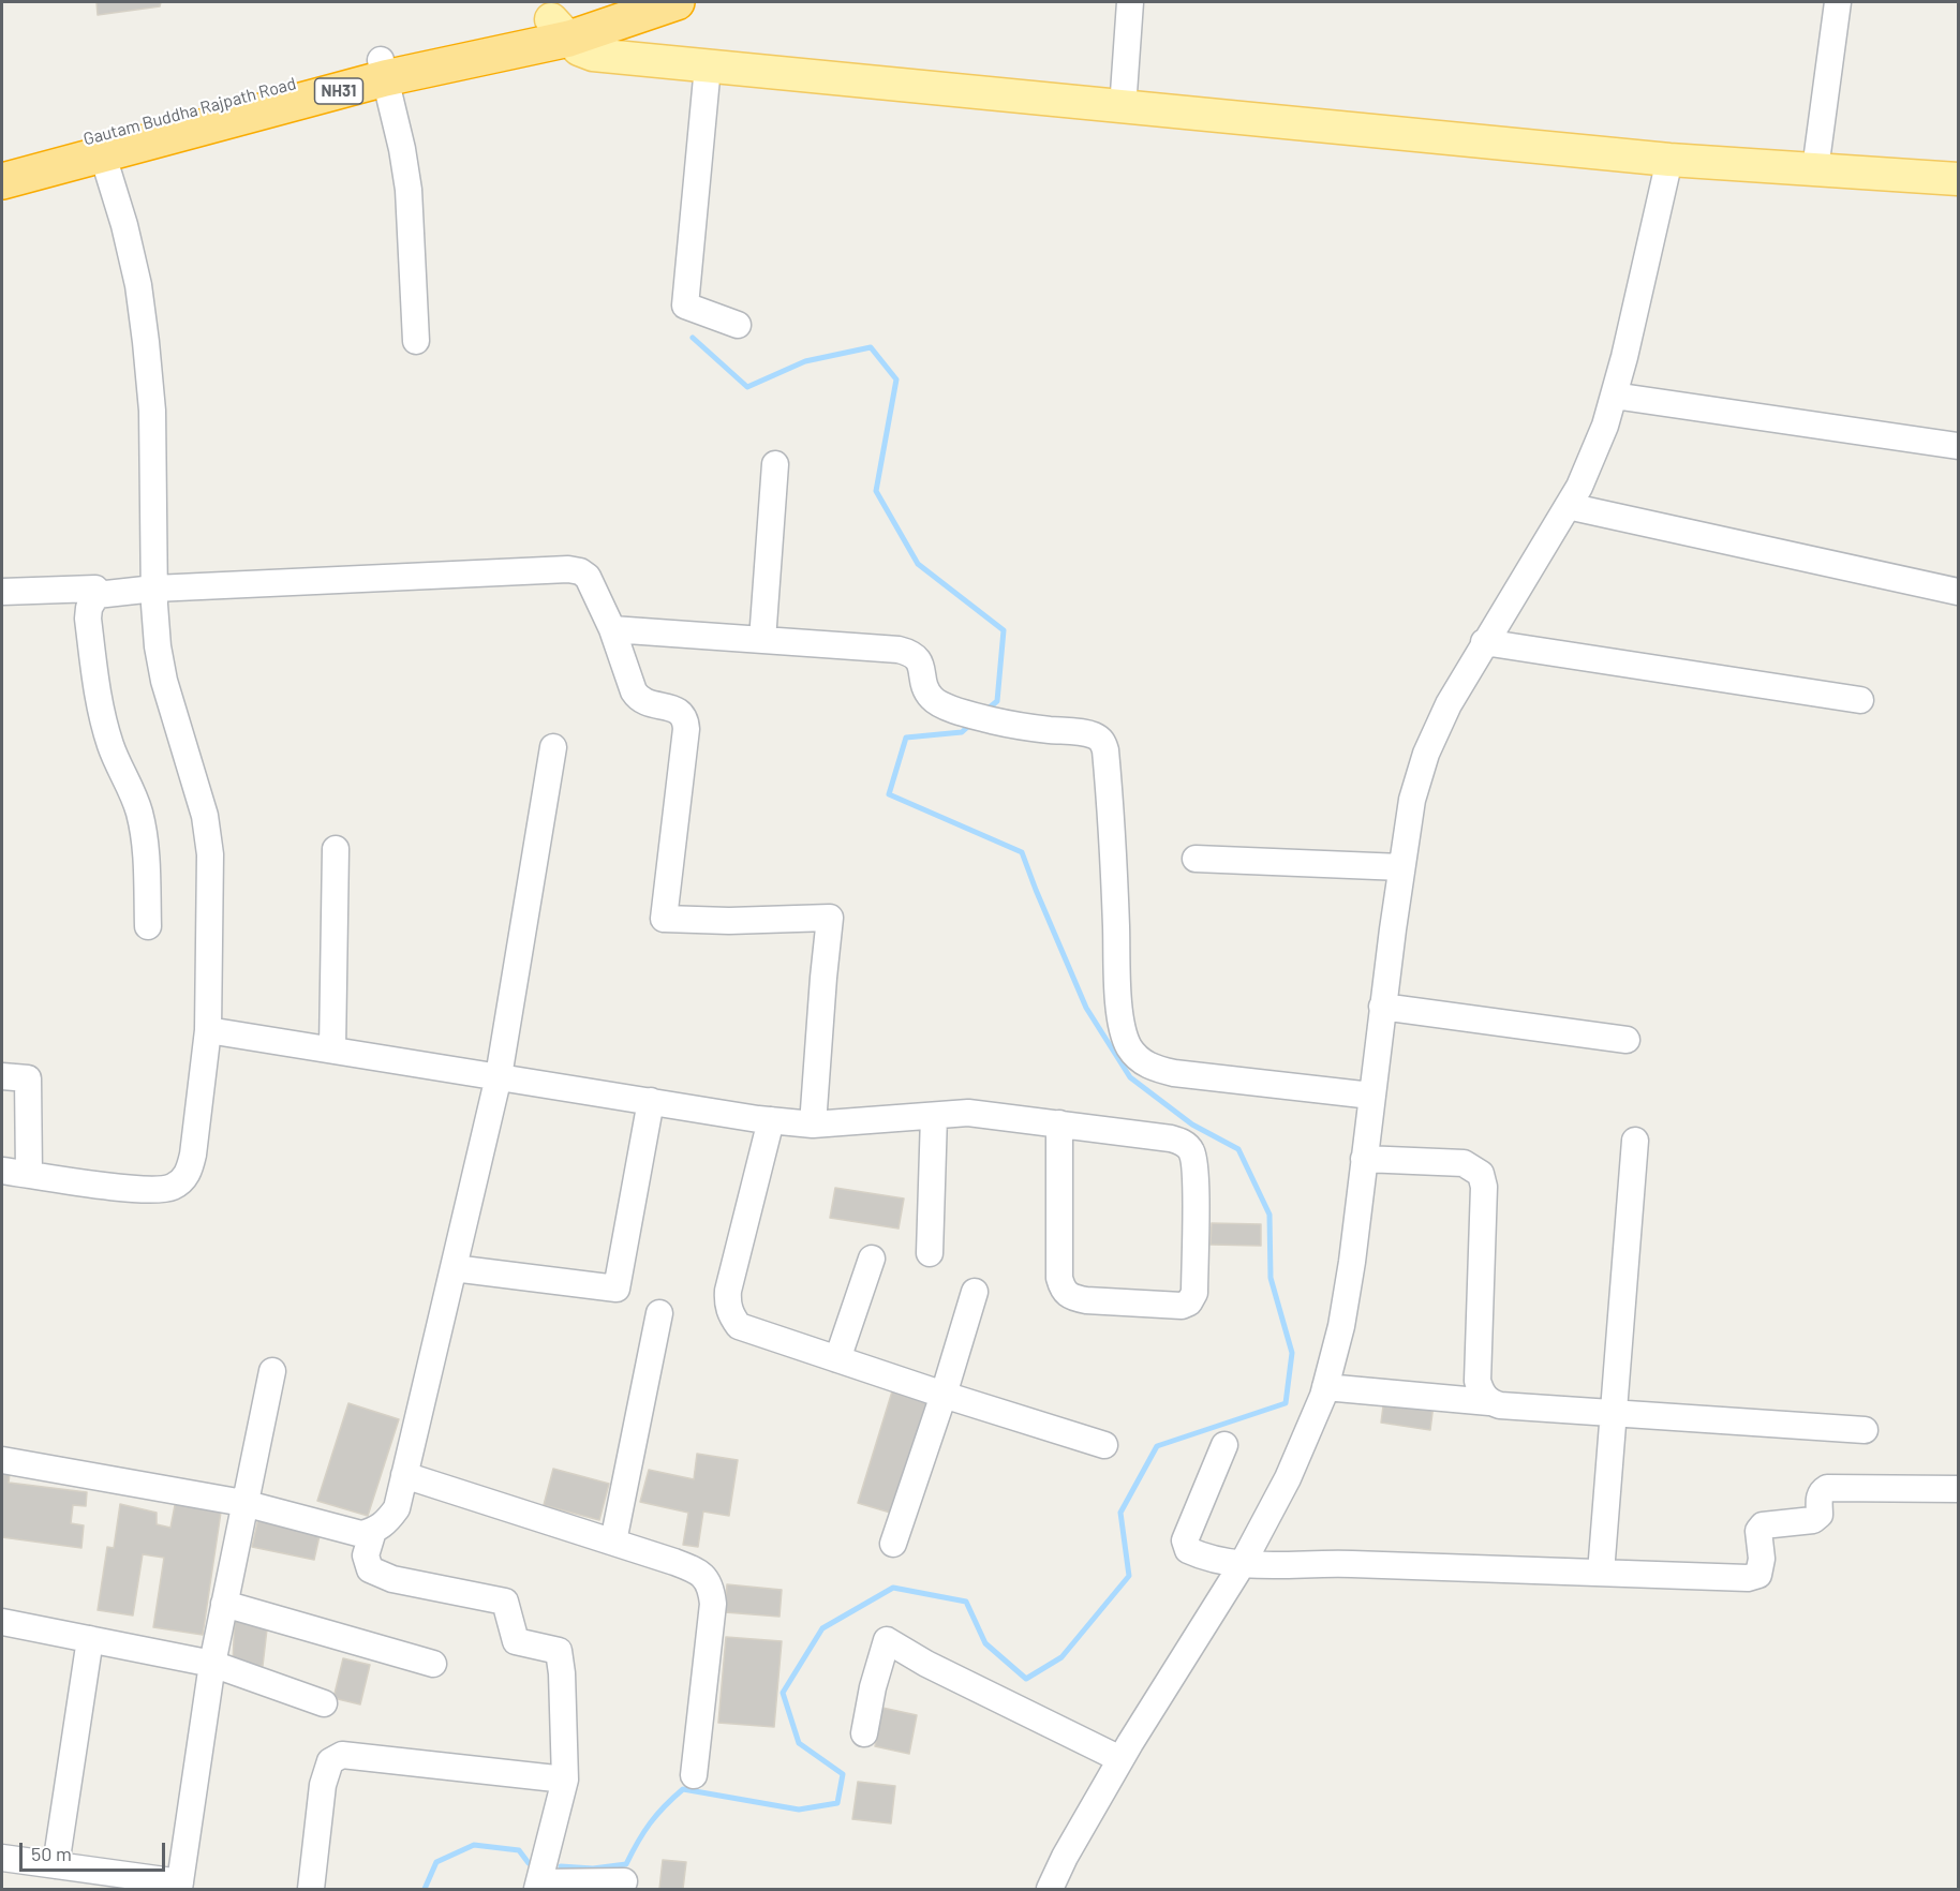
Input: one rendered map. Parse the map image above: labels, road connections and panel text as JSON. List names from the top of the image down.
{
  "streets": {
    "highway": ["NH31", "Gautam Buddha Rajpath Road"]
  },
  "crossings": [
    ["NH31", "Gautam Buddha Rajpath Road"]
  ],
  "scale_bar": "50 m"
}
